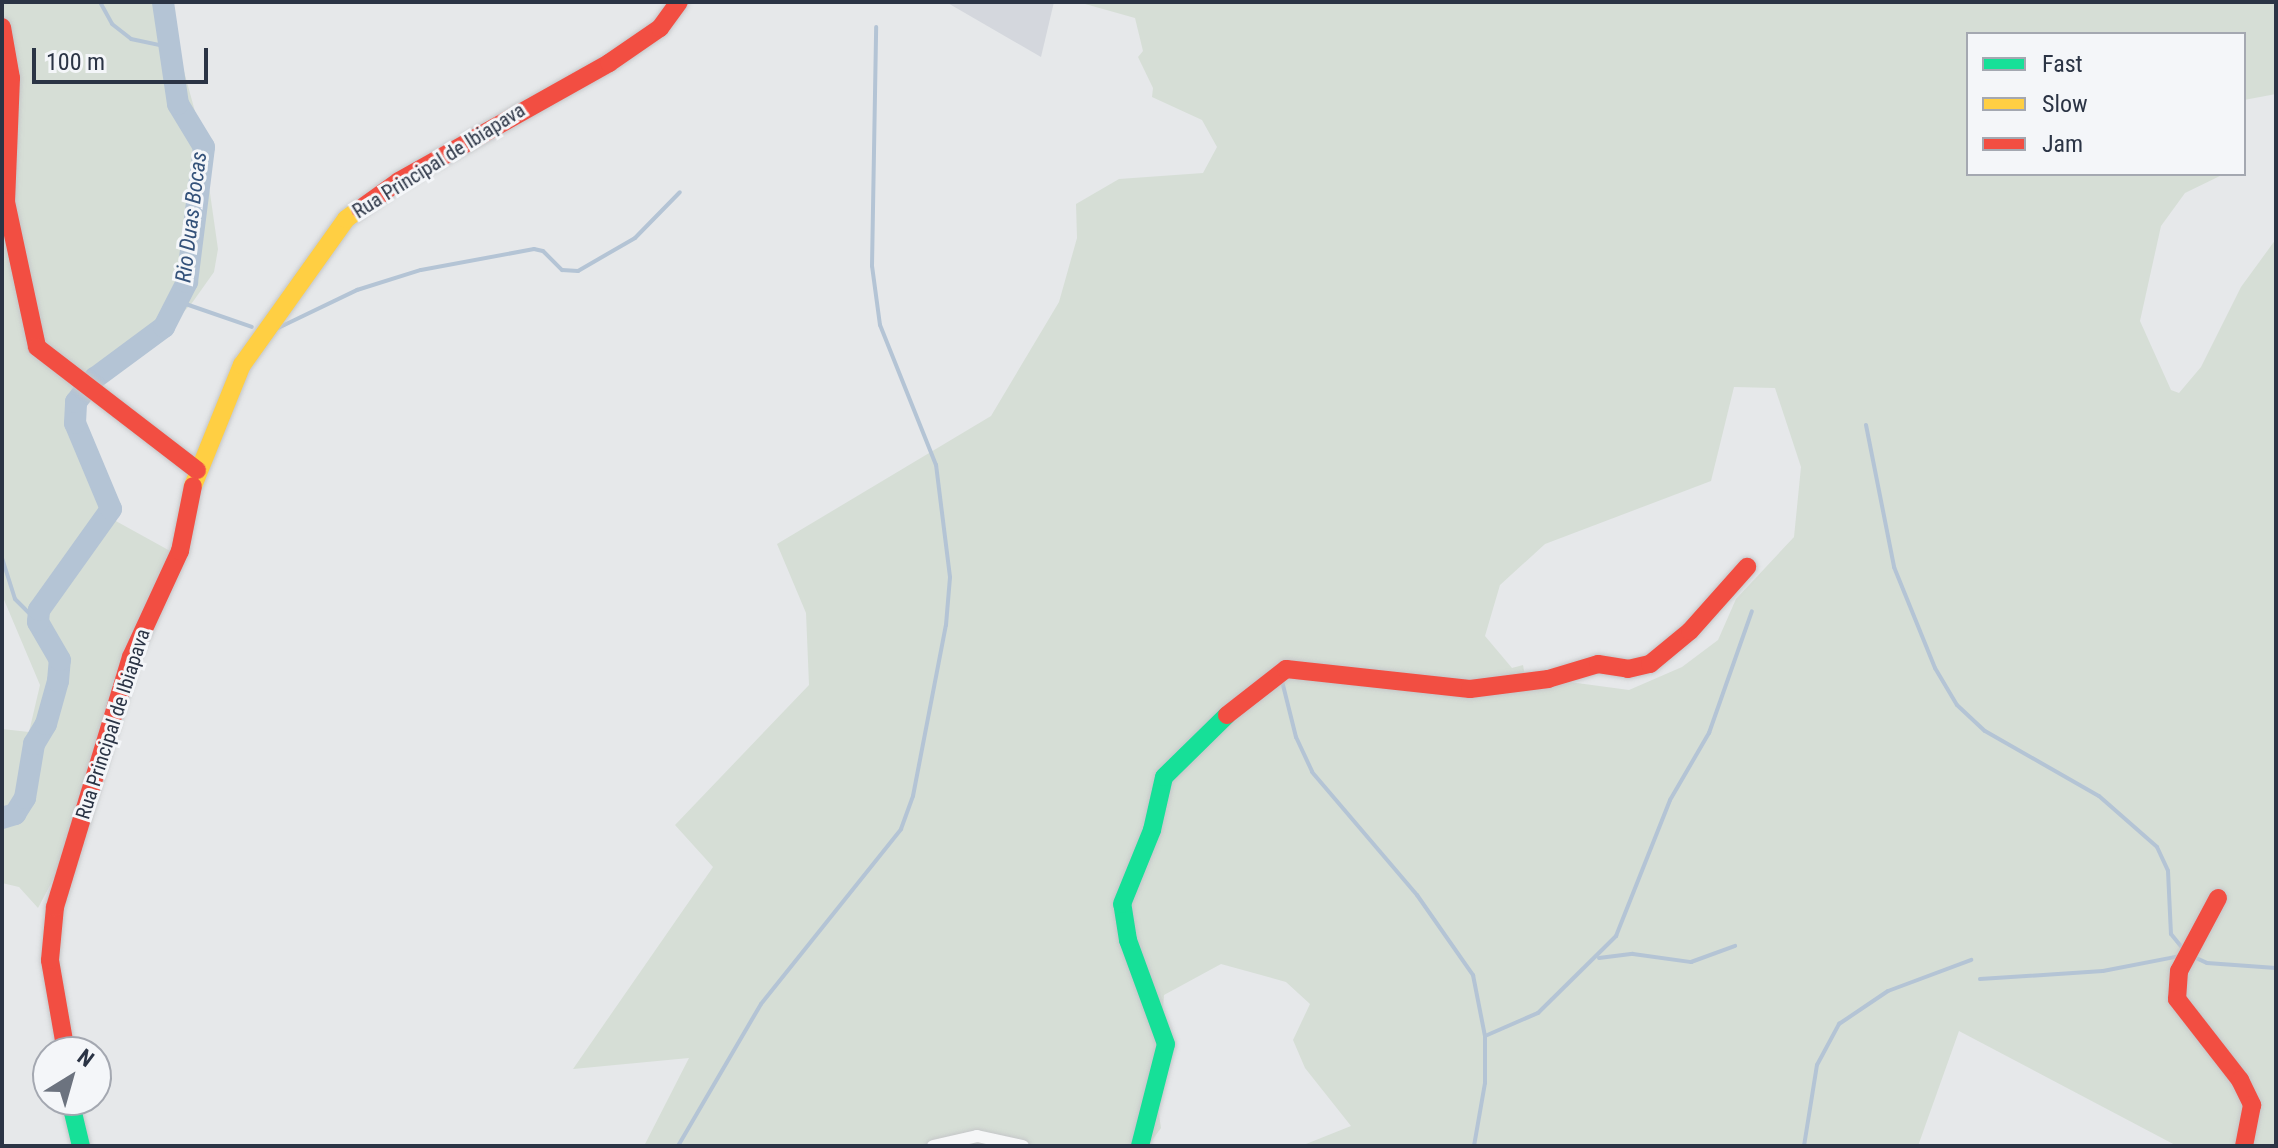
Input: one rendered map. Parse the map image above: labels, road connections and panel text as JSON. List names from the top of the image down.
{
  "streets": {
    "street": ["Rua Principal de Ibiapava"]
  },
  "water": ["Rio Duas Bocas"],
  "legend": ["Fast", "Slow", "Jam"],
  "scale_bar": "100 m",
  "north": "top right"
}
